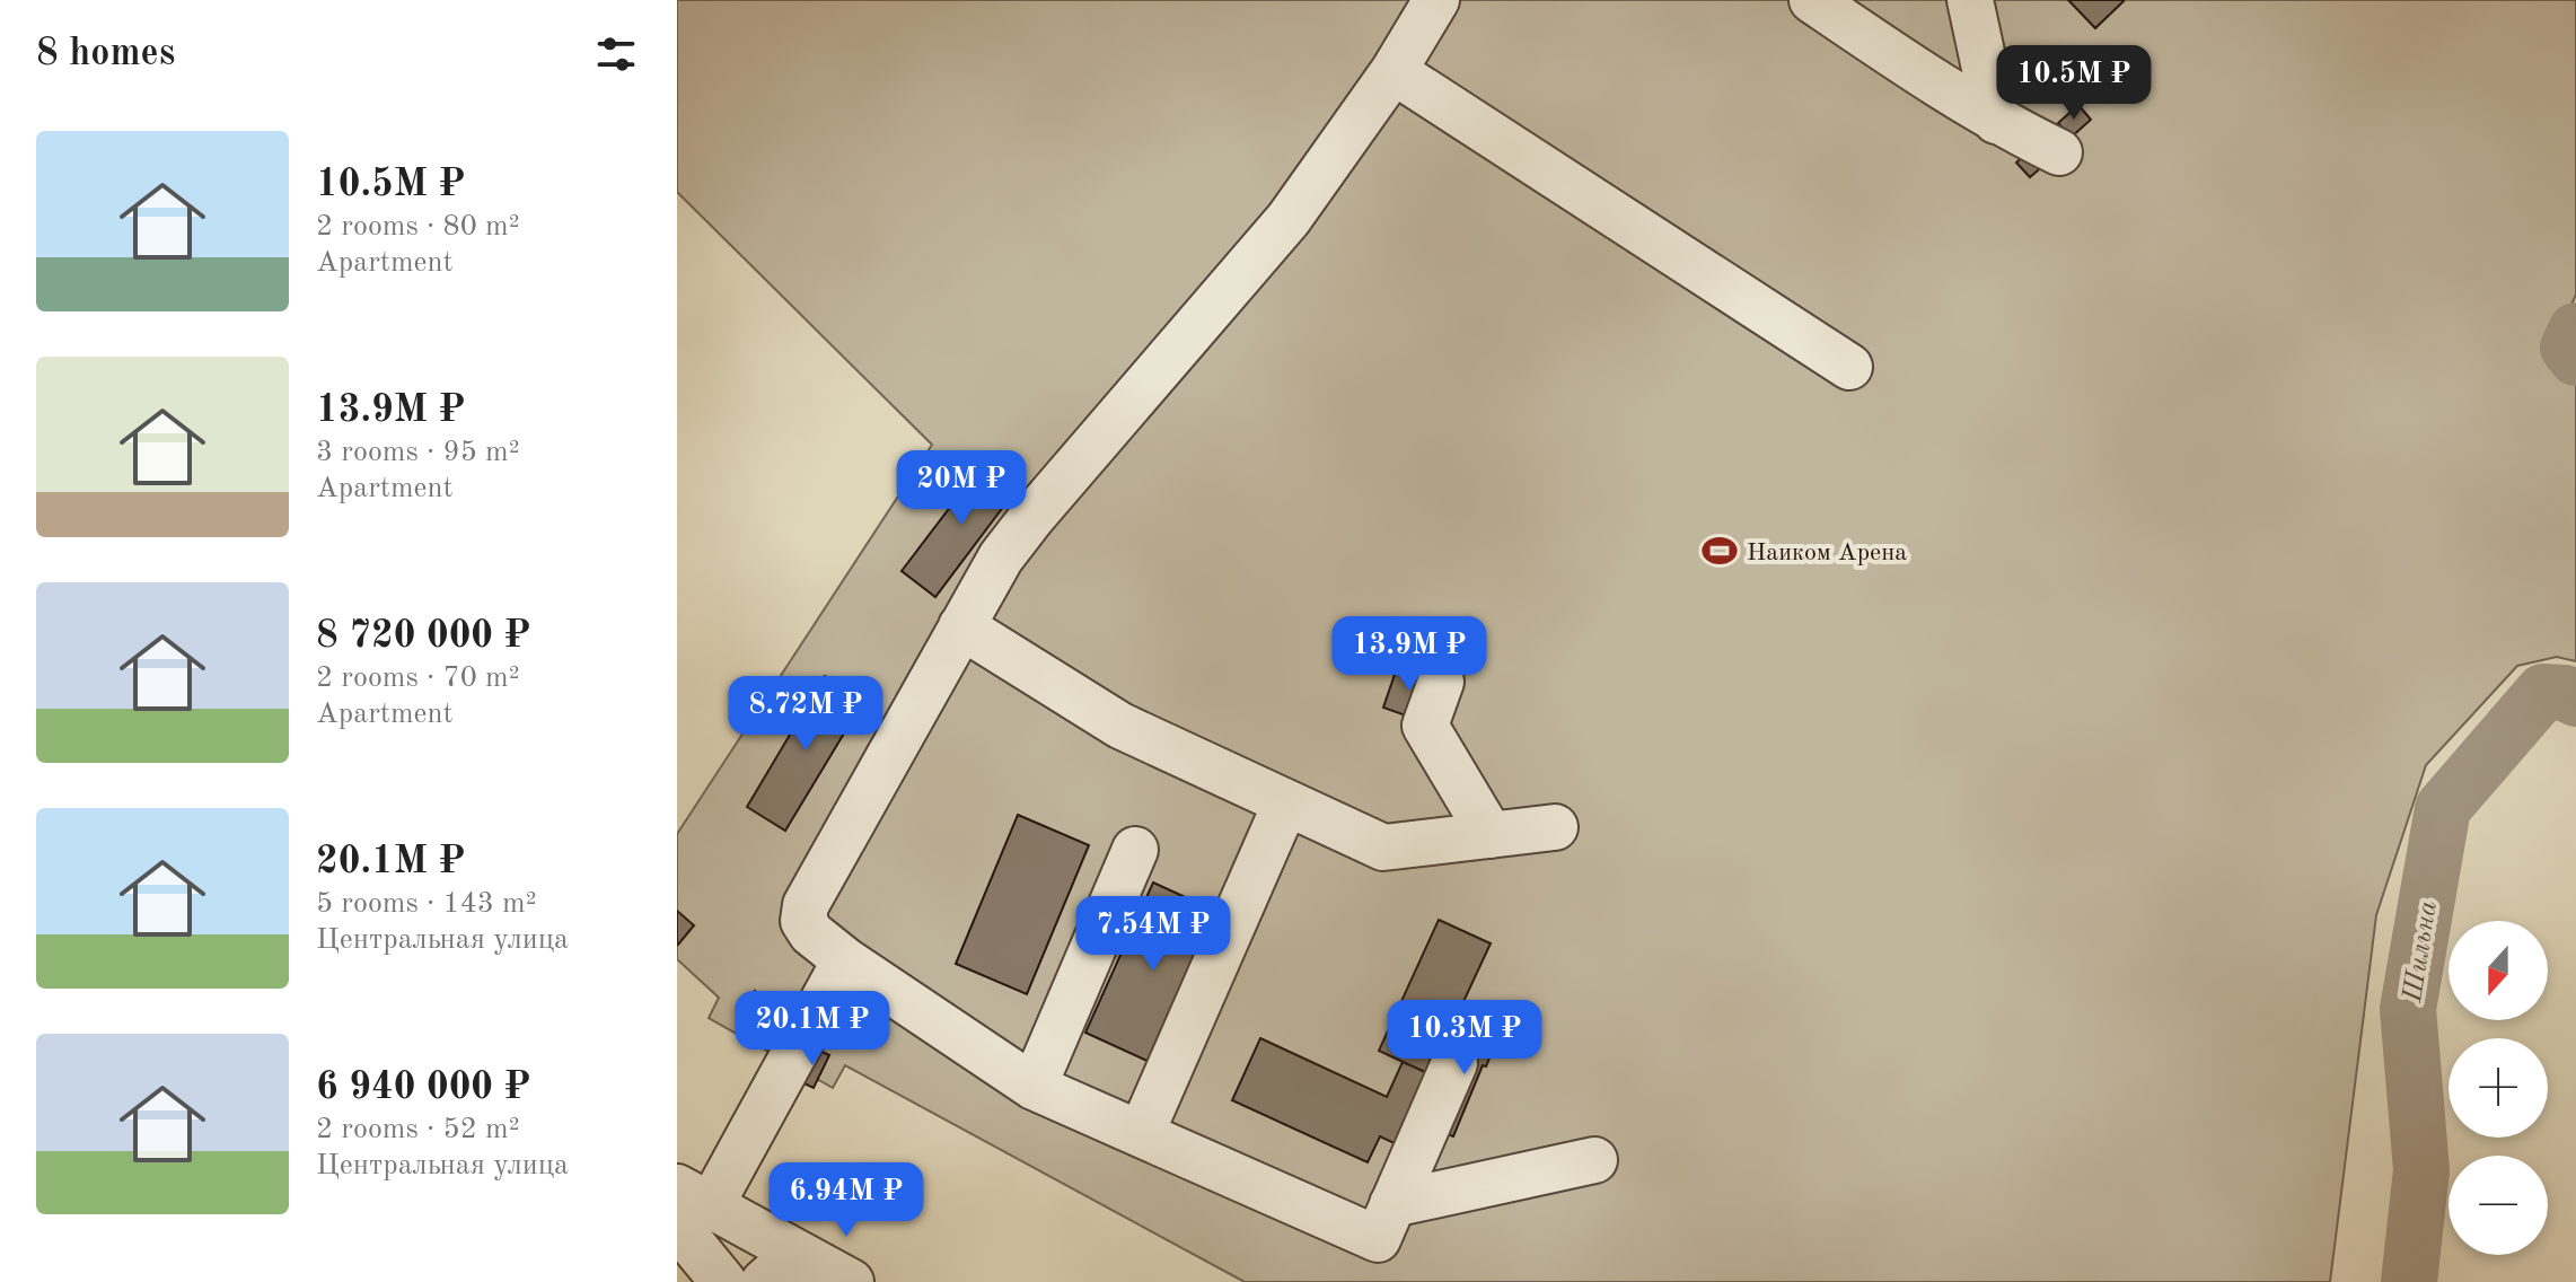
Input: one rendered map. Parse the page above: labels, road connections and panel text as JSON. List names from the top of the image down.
{
  "water": ["Шильна"],
  "places": {
    "sports": ["Наиком Арена"]
  },
  "north": "bottom",
  "page": {
    "heading": "8 homes",
    "price": [
      "10.5M ₽",
      "20M ₽",
      "13.9M ₽",
      "8.72M ₽",
      "7.54M ₽",
      "20.1M ₽",
      "10.3M ₽",
      "6.94M ₽"
    ],
    "list": [
      {
        "name": "10.5M ₽",
        "note": "2 rooms · 80 m² · Apartment"
      },
      {
        "name": "13.9M ₽",
        "note": "3 rooms · 95 m² · Apartment"
      },
      {
        "name": "8 720 000 ₽",
        "note": "2 rooms · 70 m² · Apartment"
      },
      {
        "name": "20.1M ₽",
        "note": "5 rooms · 143 m² · Центральная улица"
      },
      {
        "name": "6 940 000 ₽",
        "note": "2 rooms · 52 m² · Центральная улица"
      }
    ],
    "map_buttons": ["+", "−"]
  }
}
